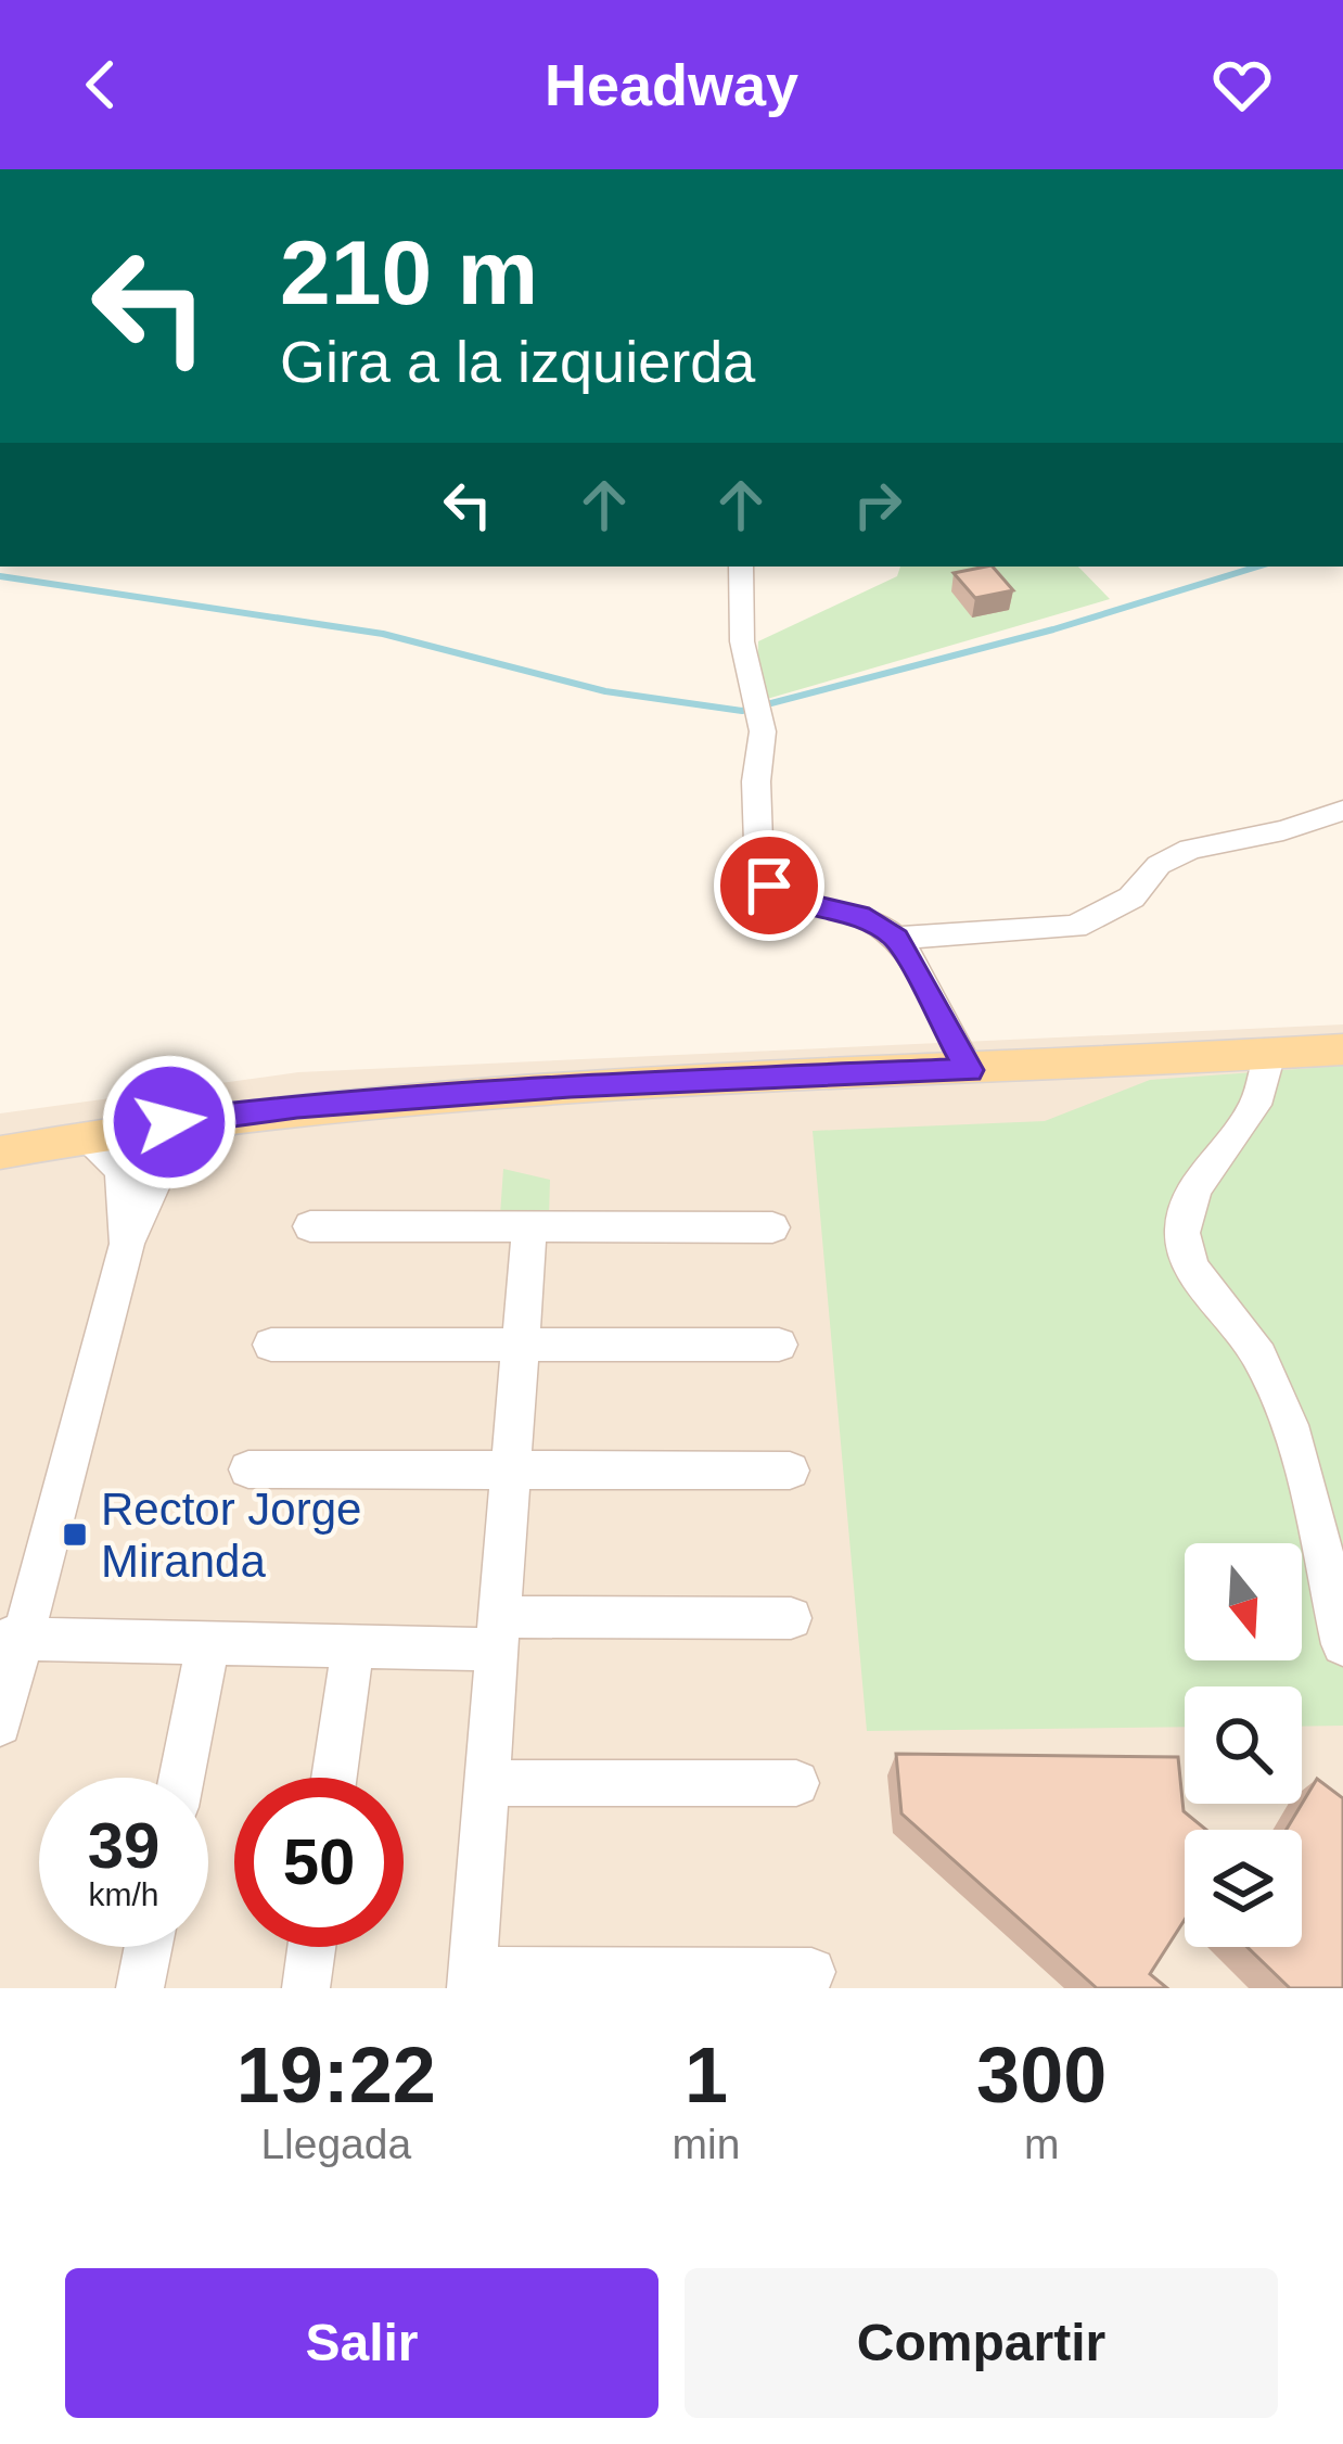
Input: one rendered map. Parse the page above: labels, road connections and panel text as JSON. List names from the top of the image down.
{
  "places": {
    "transit": ["Rector Jorge Miranda"]
  },
  "north": "bottom",
  "page": {
    "header": "Headway",
    "turn": ["210 m", "Gira a la izquierda"],
    "speed": "39 km/h",
    "limit": "50",
    "eta": [
      "19:22",
      "Llegada",
      "1",
      "min",
      "300",
      "m"
    ],
    "buttons": ["Salir", "Compartir"]
  }
}
